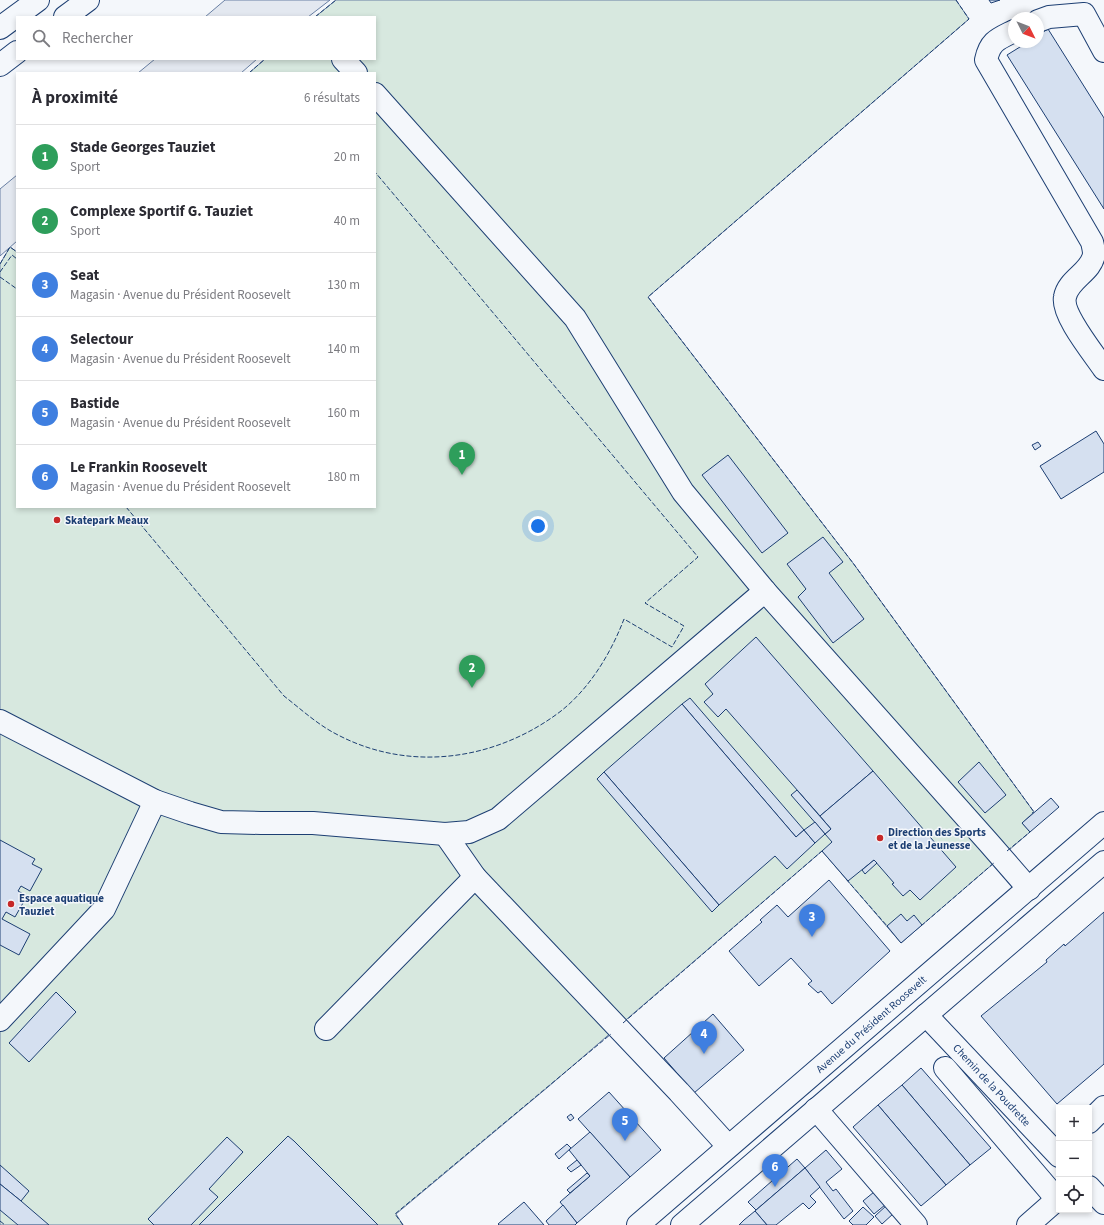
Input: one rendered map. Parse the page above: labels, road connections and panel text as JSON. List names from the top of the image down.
{
  "streets": {
    "street": ["Avenue du Président Roosevelt", "Chemin de la Poudrette"]
  },
  "places": ["Skatepark Meaux", "Direction des Sports et de la Jeunesse", "Espace aquatique Tauziet"],
  "north": "bottom right",
  "page": {
    "search": "Rechercher",
    "heading": ["À proximité", "6 résultats"],
    "list": [
      {
        "mark": "1",
        "name": "Stade Georges Tauziet",
        "note": "Sport",
        "value": "20 m"
      },
      {
        "mark": "2",
        "name": "Complexe Sportif G. Tauziet",
        "note": "Sport",
        "value": "40 m"
      },
      {
        "mark": "3",
        "name": "Seat",
        "note": "Magasin · Avenue du Président Roosevelt",
        "value": "130 m"
      },
      {
        "mark": "4",
        "name": "Selectour",
        "note": "Magasin · Avenue du Président Roosevelt",
        "value": "140 m"
      },
      {
        "mark": "5",
        "name": "Bastide",
        "note": "Magasin · Avenue du Président Roosevelt",
        "value": "160 m"
      },
      {
        "mark": "6",
        "name": "Le Frankin Roosevelt",
        "note": "Magasin · Avenue du Président Roosevelt",
        "value": "180 m"
      }
    ],
    "pins": [
      "1",
      "2",
      "3",
      "4",
      "5",
      "6"
    ],
    "map_buttons": ["+", "−"]
  }
}
